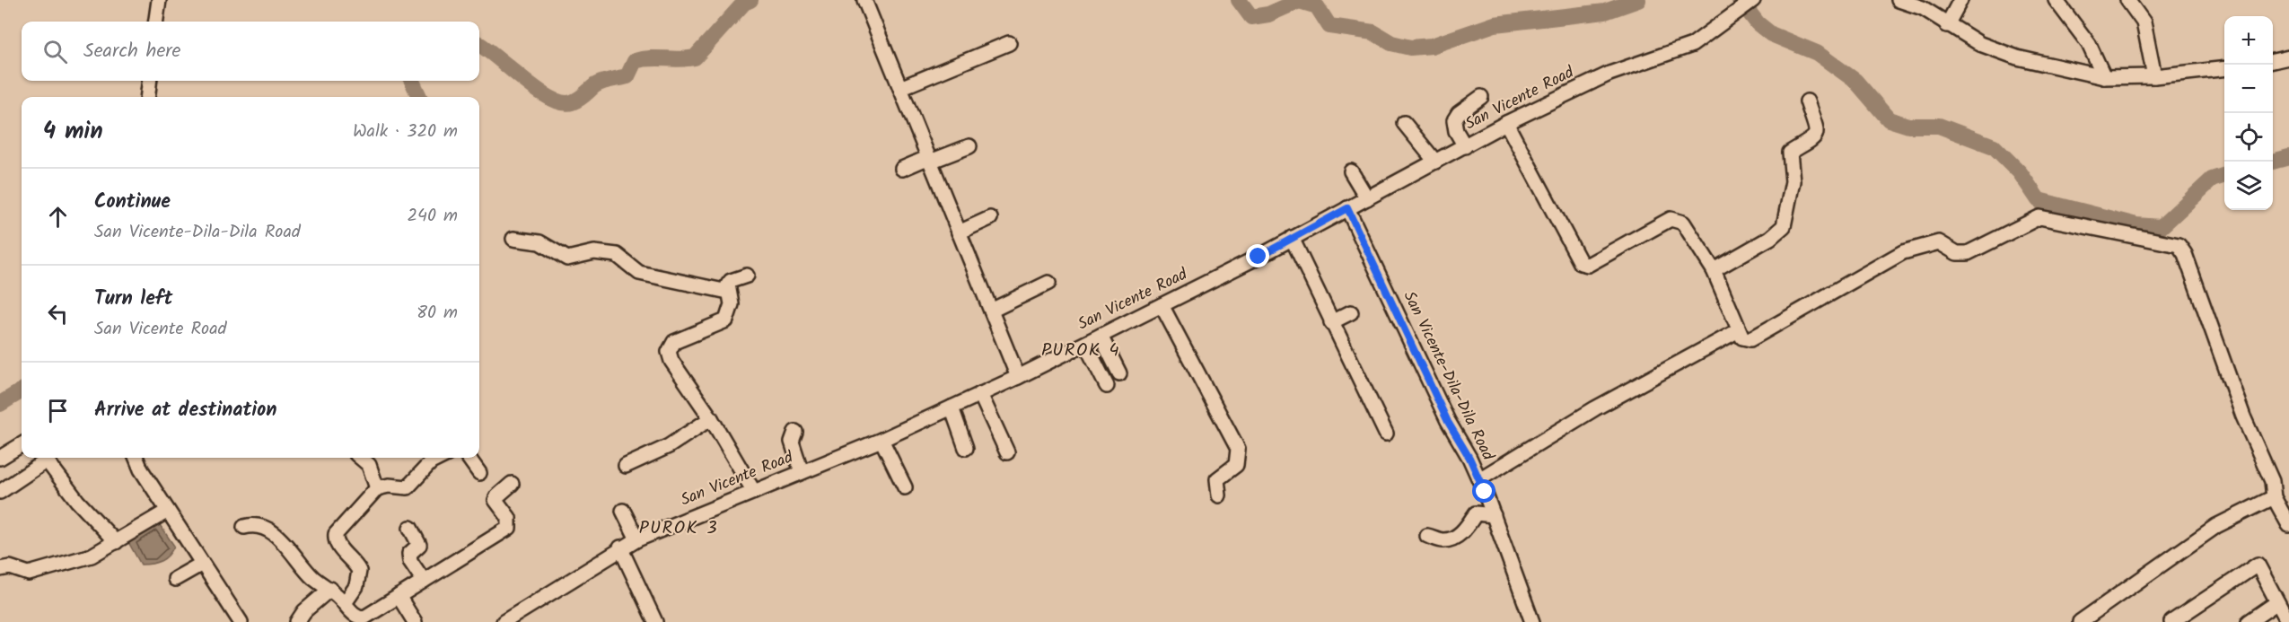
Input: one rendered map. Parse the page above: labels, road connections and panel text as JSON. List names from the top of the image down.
{
  "streets": {
    "street": ["San Vicente Road", "San Vicente-Dila-Dila Road"]
  },
  "crossings": [
    ["San Vicente Road", "San Vicente-Dila-Dila Road"]
  ],
  "districts": ["PUROK 4", "PUROK 3"],
  "page": {
    "map_buttons": ["+", "−"],
    "search": "Search here",
    "heading": ["4 min", "Walk · 320 m"],
    "list": [
      ["Continue", "San Vicente-Dila-Dila Road", "240 m"],
      ["Turn left", "San Vicente Road", "80 m"],
      "Arrive at destination"
    ]
  }
}
